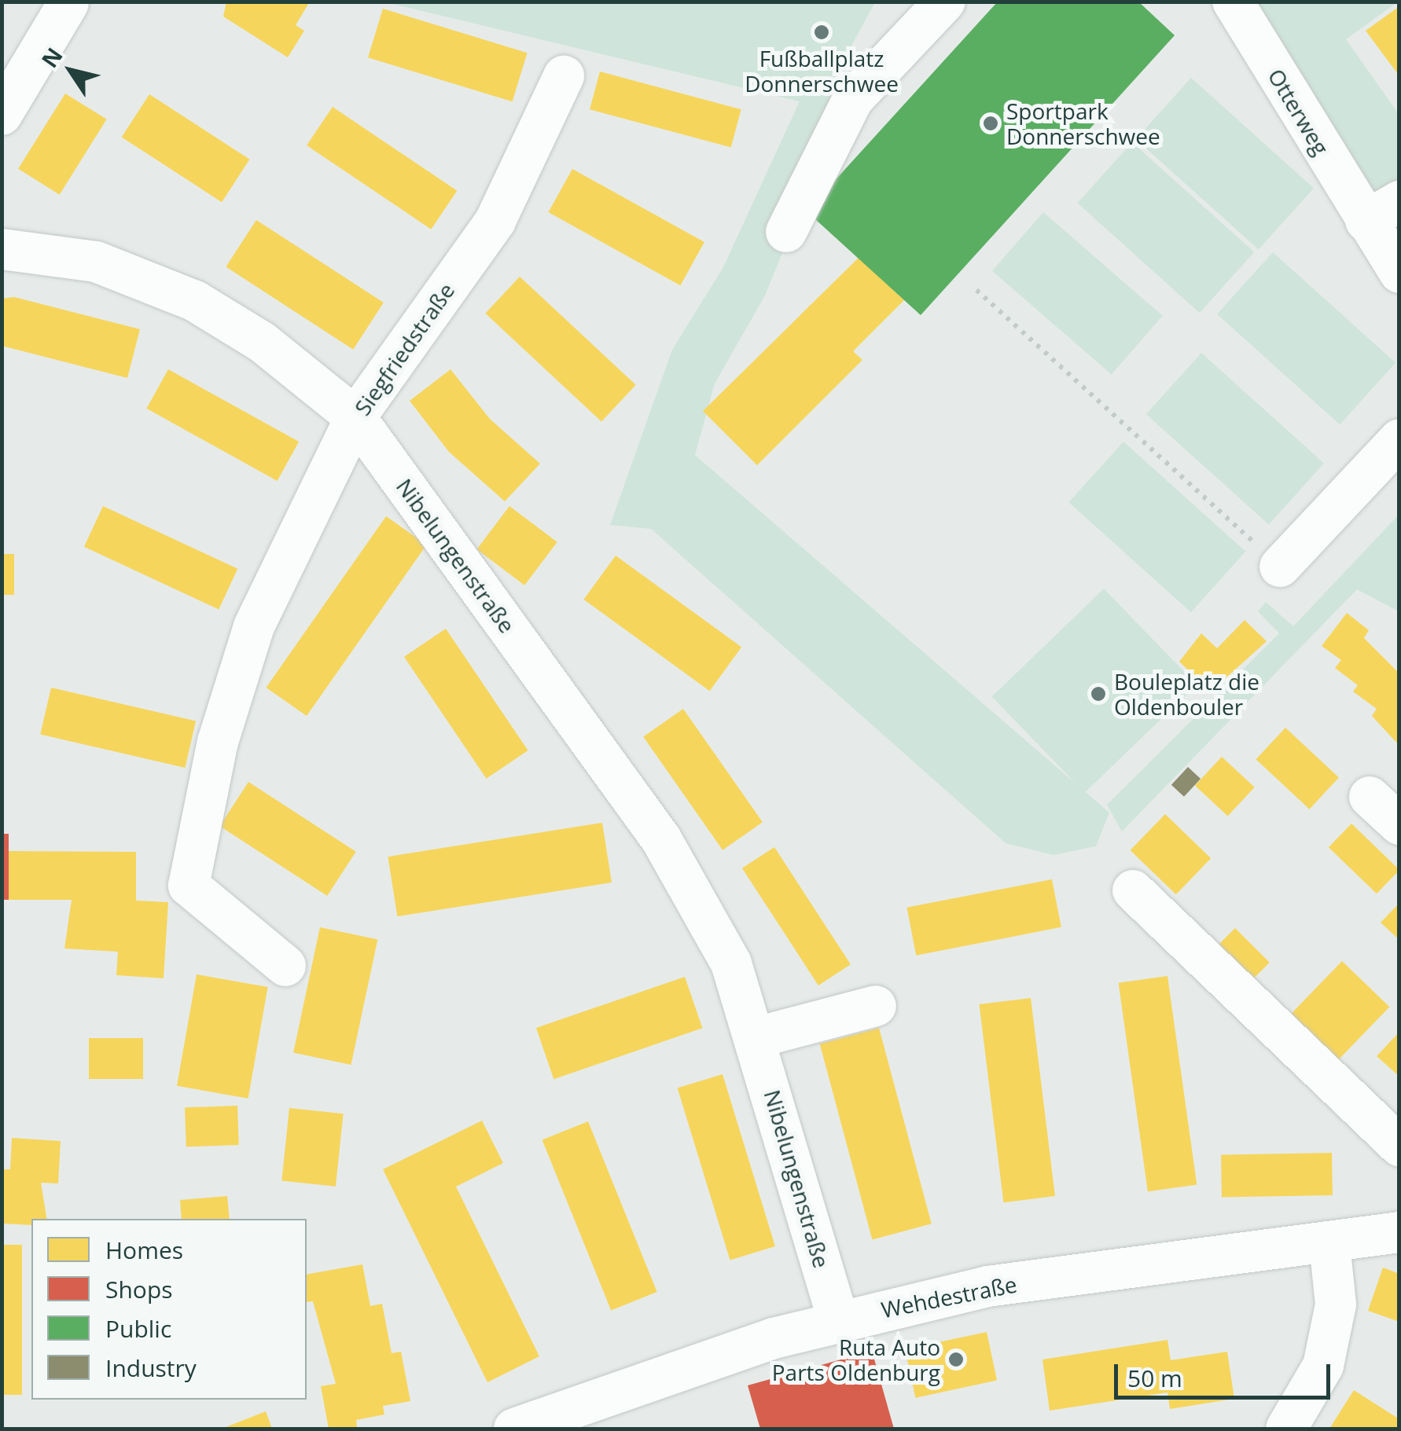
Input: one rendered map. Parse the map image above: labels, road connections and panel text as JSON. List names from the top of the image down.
{
  "streets": {
    "street": [
      "Otterweg",
      "Siegfriedstraße",
      "Nibelungenstraße",
      "Wehdestraße"
    ]
  },
  "crossings": [
    ["Siegfriedstraße", "Nibelungenstraße"],
    ["Nibelungenstraße", "Wehdestraße"]
  ],
  "places": [
    "Fußballplatz Donnerschwee",
    "Sportpark Donnerschwee",
    "Bouleplatz die Oldenbouler",
    "Ruta Auto Parts Oldenburg"
  ],
  "legend": [
    "Homes",
    "Shops",
    "Public",
    "Industry"
  ],
  "scale_bar": "50 m",
  "north": "top left"
}
